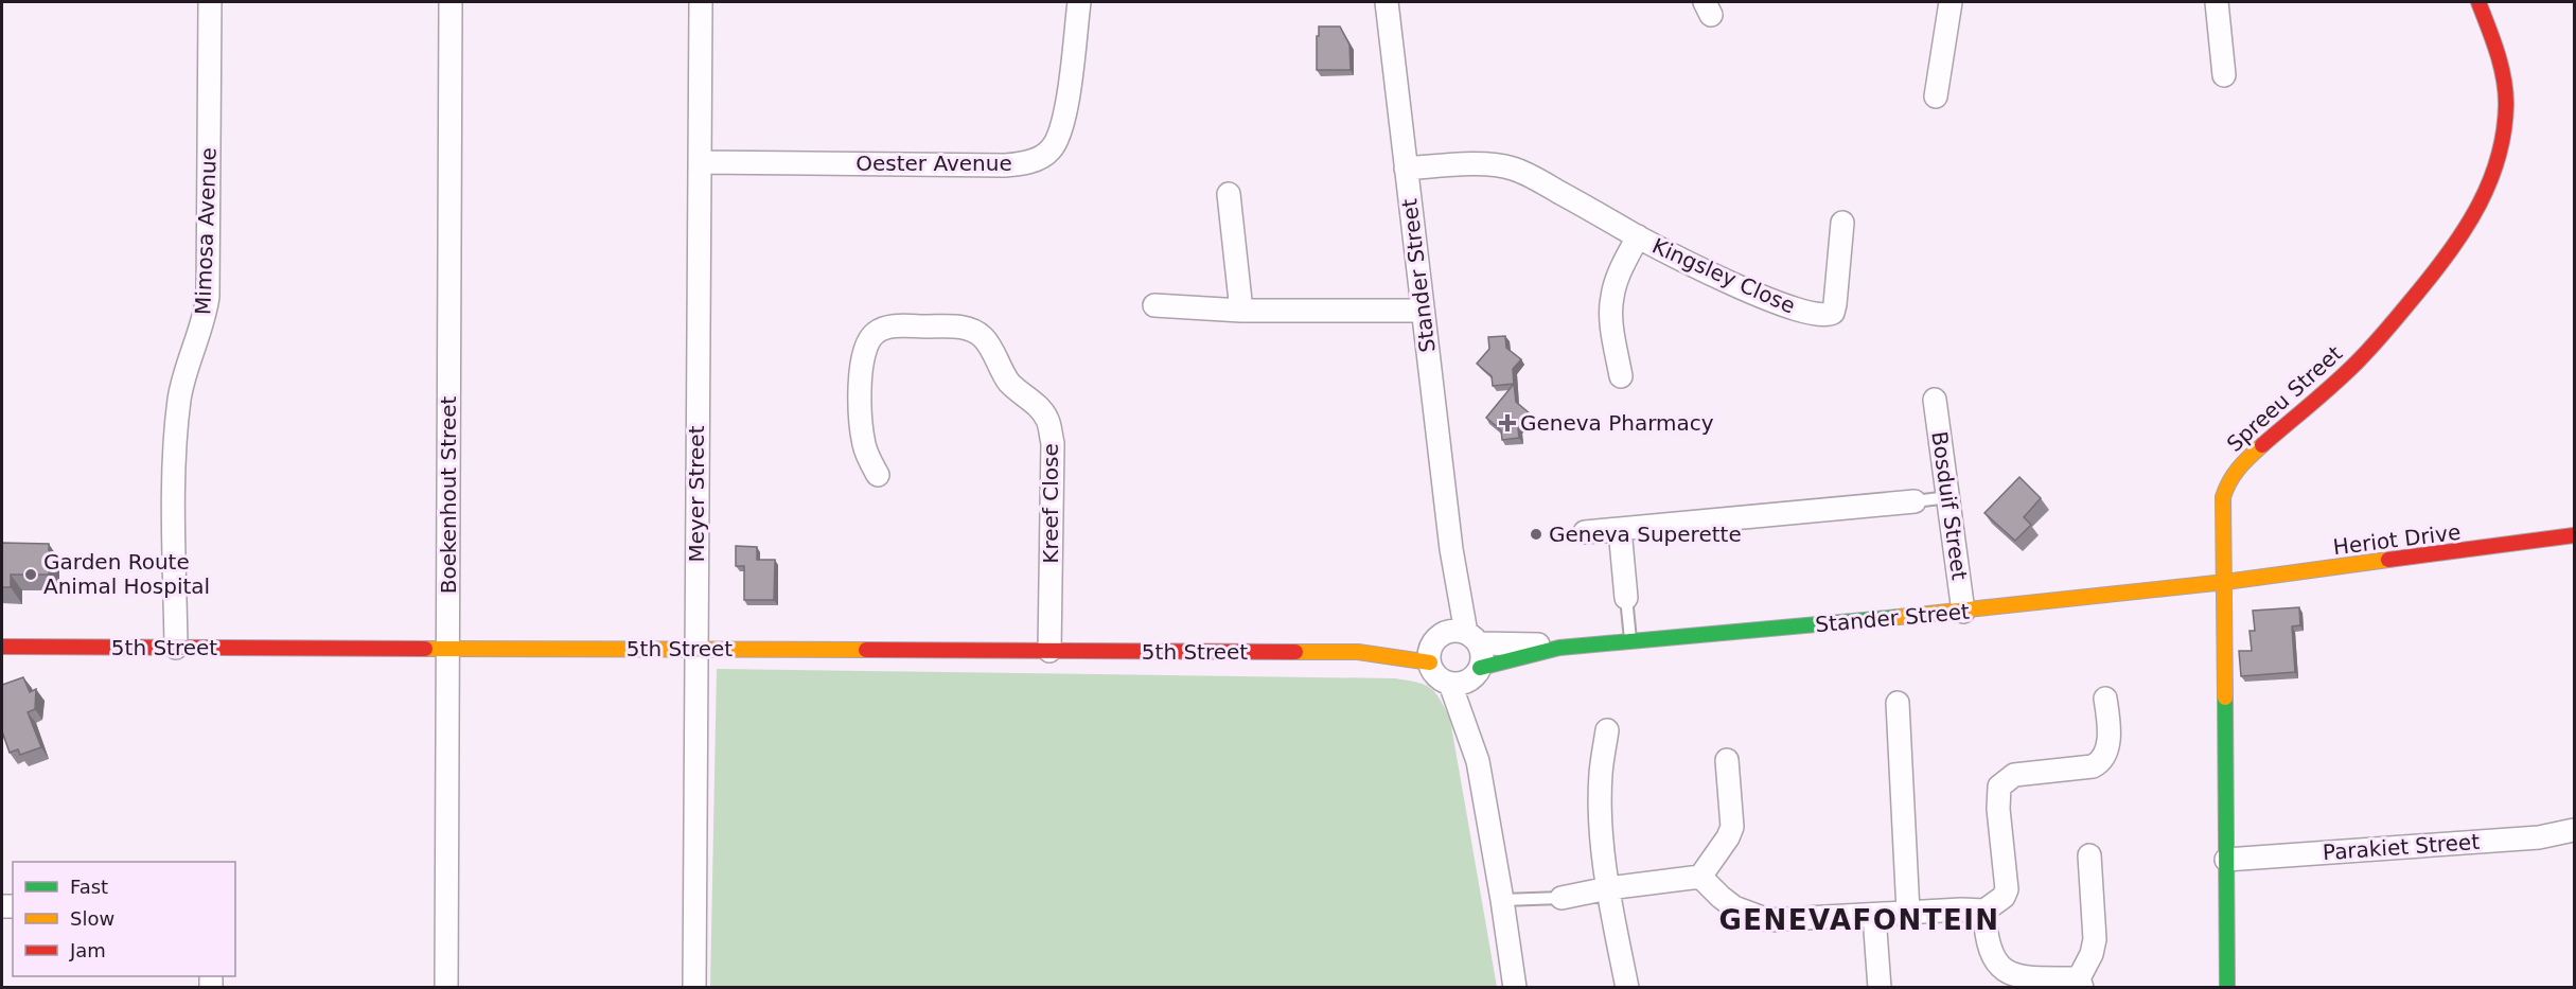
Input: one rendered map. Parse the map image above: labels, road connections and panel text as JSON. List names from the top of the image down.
{
  "streets": {
    "street": [
      "Oester Avenue",
      "Mimosa Avenue",
      "Stander Street",
      "Kingsley Close",
      "Spreeu Street",
      "Meyer Street",
      "Boekenhout Street",
      "Kreef Close",
      "Bosduif Street",
      "Heriot Drive",
      "5th Street",
      "Parakiet Street"
    ]
  },
  "crossings": [
    ["Oester Avenue", "Meyer Street"],
    ["Mimosa Avenue", "5th Street"],
    ["Stander Street", "Kingsley Close"],
    ["Stander Street", "Spreeu Street"],
    ["Stander Street", "Bosduif Street"],
    ["Stander Street", "Heriot Drive"],
    ["Stander Street", "5th Street"],
    ["Spreeu Street", "Heriot Drive"],
    ["Spreeu Street", "Parakiet Street"],
    ["Meyer Street", "5th Street"],
    ["Boekenhout Street", "5th Street"],
    ["Kreef Close", "5th Street"]
  ],
  "districts": ["GENEVAFONTEIN"],
  "places": {
    "health": ["Geneva Pharmacy"],
    "other": ["Geneva Superette", "Garden Route Animal Hospital"]
  },
  "legend": ["Fast", "Slow", "Jam"]
}
